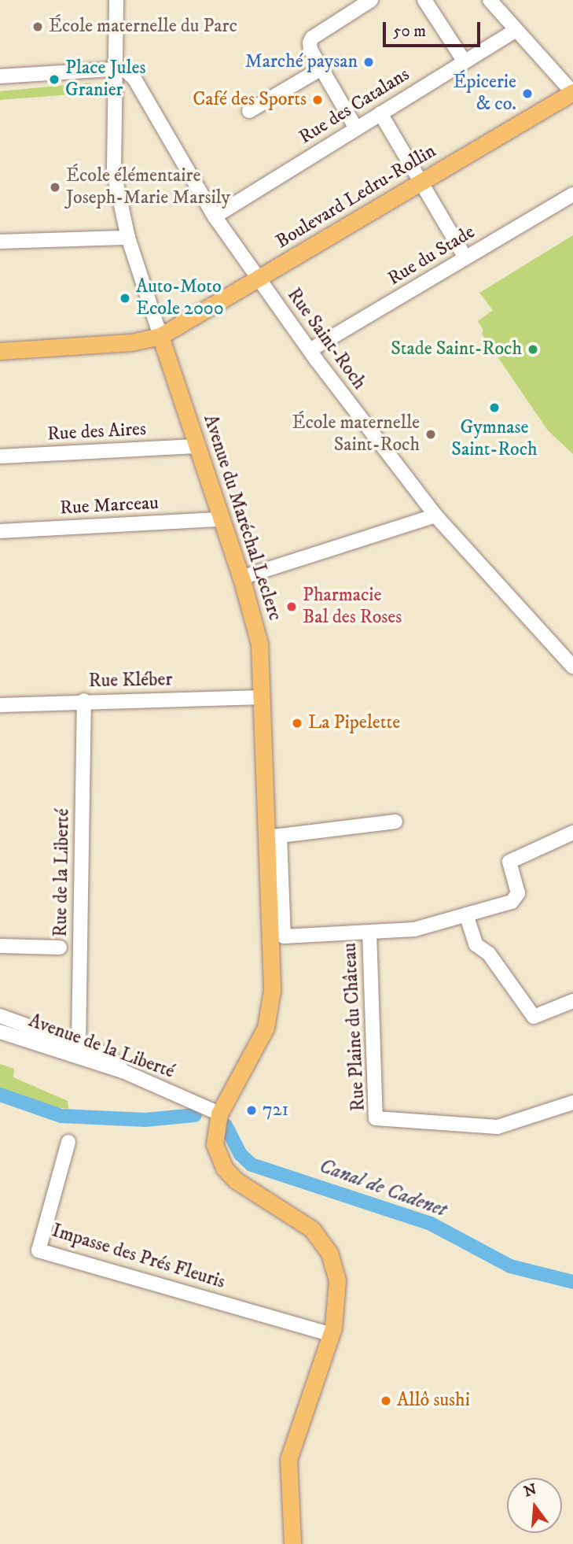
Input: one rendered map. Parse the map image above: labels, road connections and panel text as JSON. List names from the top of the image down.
{
  "streets": {
    "main road": ["Boulevard Ledru-Rollin", "Avenue du Maréchal Leclerc"],
    "street": [
      "Rue des Catalans",
      "Rue du Stade",
      "Rue Saint-Roch",
      "Rue des Aires",
      "Rue Marceau",
      "Rue Kléber",
      "Rue de la Liberté",
      "Rue Plaine du Château",
      "Avenue de la Liberté",
      "Impasse des Prés Fleuris"
    ]
  },
  "crossings": [
    ["Rue des Catalans", "Rue Saint-Roch"],
    ["Boulevard Ledru-Rollin", "Rue Saint-Roch"],
    ["Boulevard Ledru-Rollin", "Avenue du Maréchal Leclerc"],
    ["Rue du Stade", "Rue Saint-Roch"],
    ["Rue Saint-Roch", "Avenue du Maréchal Leclerc"],
    ["Rue des Aires", "Avenue du Maréchal Leclerc"],
    ["Rue Marceau", "Avenue du Maréchal Leclerc"],
    ["Avenue du Maréchal Leclerc", "Rue Kléber"],
    ["Avenue du Maréchal Leclerc", "Avenue de la Liberté"],
    ["Avenue du Maréchal Leclerc", "Impasse des Prés Fleuris"],
    ["Rue Kléber", "Rue de la Liberté"]
  ],
  "water": ["Canal de Cadenet"],
  "places": [
    "École maternelle du Parc",
    "Marché paysan",
    "Place Jules Granier",
    "Épicerie & co.",
    "Café des Sports",
    "École élémentaire Joseph-Marie Marsily",
    "Auto-Moto Ecole 2000",
    "Stade Saint-Roch",
    "Gymnase Saint-Roch",
    "École maternelle Saint-Roch",
    "Pharmacie Bal des Roses",
    "La Pipelette",
    "721",
    "Allô sushi"
  ],
  "scale_bar": "50 m",
  "north": "top"
}
